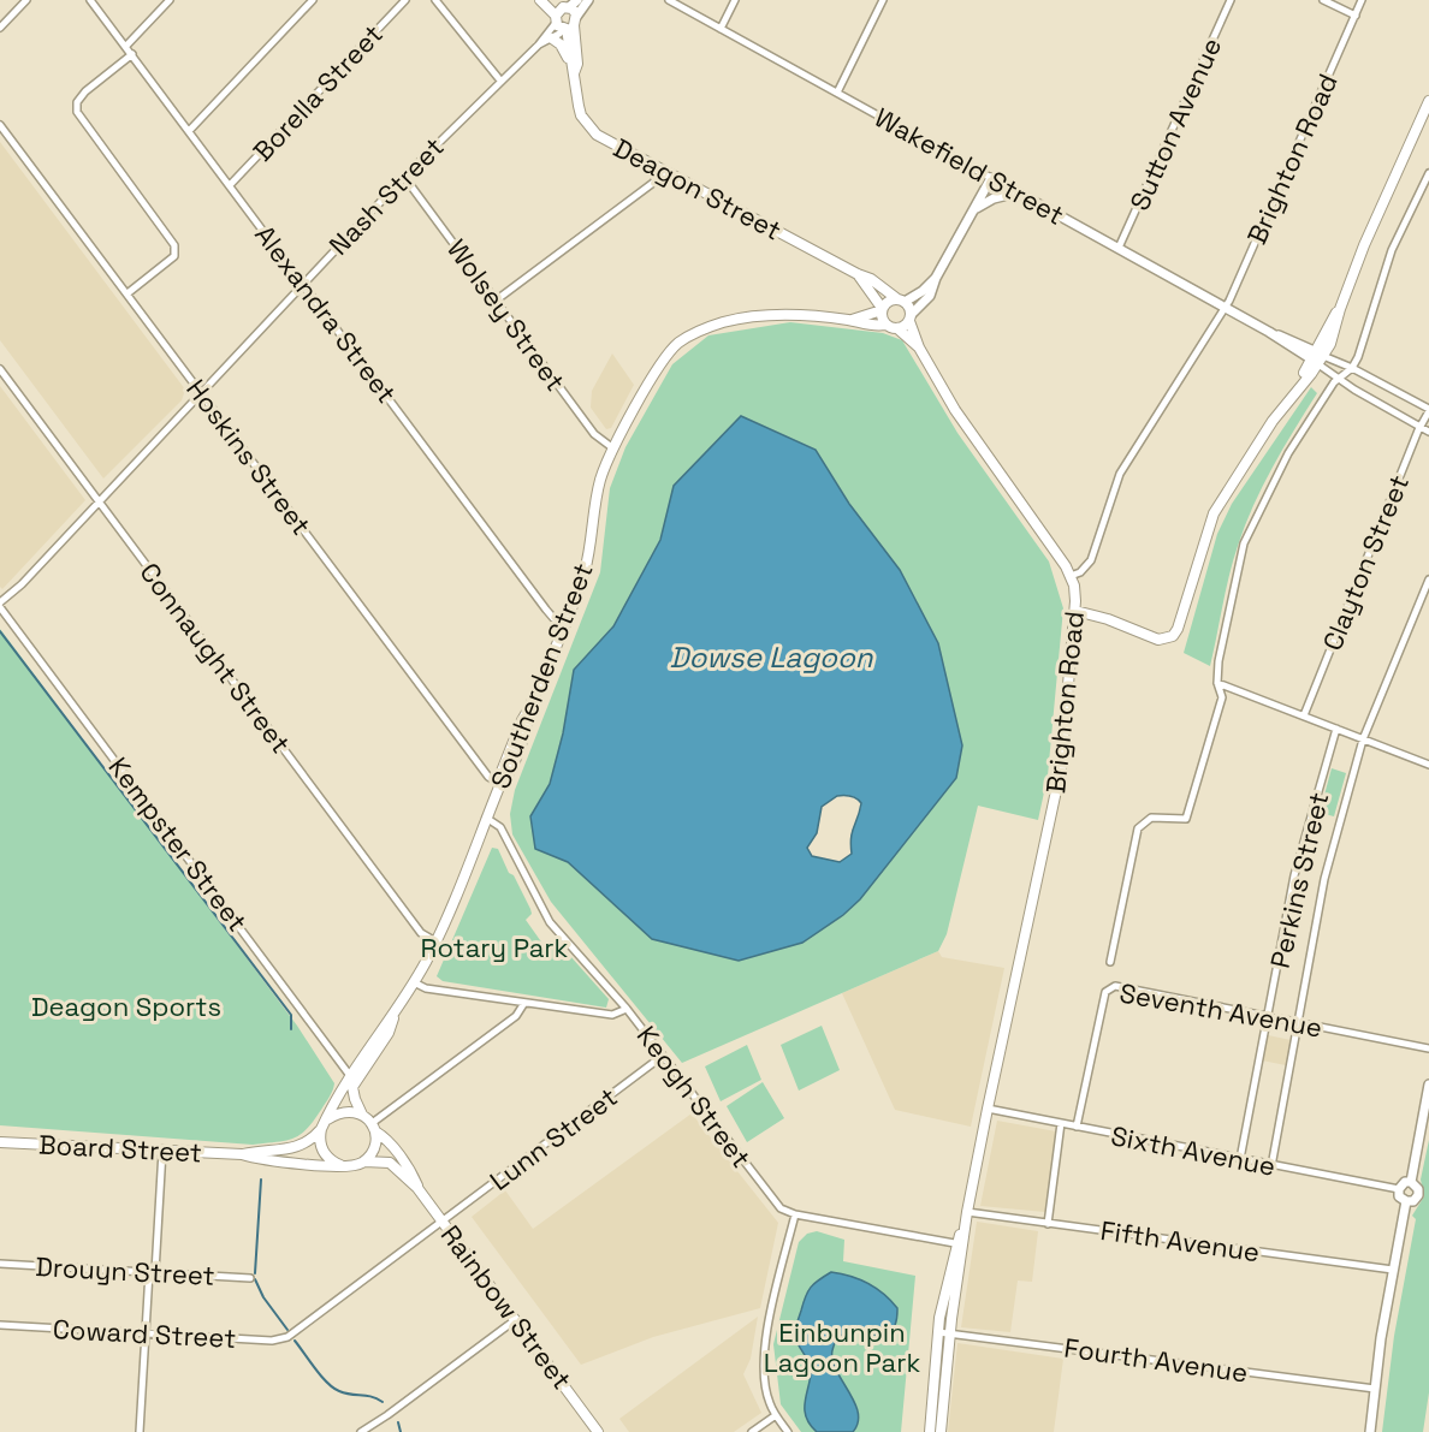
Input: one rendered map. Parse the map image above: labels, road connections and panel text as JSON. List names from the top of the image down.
{
  "streets": {
    "main road": [
      "Brighton Road",
      "Deagon Street",
      "Southerden Street",
      "Board Street",
      "Rainbow Street"
    ],
    "street": [
      "Borella Street",
      "Sutton Avenue",
      "Wakefield Street",
      "Nash Street",
      "Alexandra Street",
      "Wolsey Street",
      "Hoskins Street",
      "Clayton Street",
      "Connaught Street",
      "Kempster Street",
      "Perkins Street",
      "Seventh Avenue",
      "Keogh Street",
      "Lunn Street",
      "Sixth Avenue",
      "Fifth Avenue",
      "Drouyn Street",
      "Coward Street",
      "Fourth Avenue"
    ]
  },
  "crossings": [
    ["Borella Street", "Alexandra Street"],
    ["Sutton Avenue", "Wakefield Street"],
    ["Brighton Road", "Wakefield Street"],
    ["Brighton Road", "Keogh Street"],
    ["Brighton Road", "Sixth Avenue"],
    ["Brighton Road", "Fifth Avenue"],
    ["Brighton Road", "Fourth Avenue"],
    ["Deagon Street", "Nash Street"],
    ["Deagon Street", "Southerden Street"],
    ["Nash Street", "Alexandra Street"],
    ["Nash Street", "Wolsey Street"],
    ["Nash Street", "Hoskins Street"],
    ["Nash Street", "Connaught Street"],
    ["Nash Street", "Kempster Street"],
    ["Alexandra Street", "Southerden Street"],
    ["Wolsey Street", "Southerden Street"],
    ["Hoskins Street", "Southerden Street"],
    ["Connaught Street", "Southerden Street"],
    ["Southerden Street", "Kempster Street"],
    ["Southerden Street", "Keogh Street"],
    ["Southerden Street", "Board Street"],
    ["Southerden Street", "Rainbow Street"],
    ["Perkins Street", "Seventh Avenue"],
    ["Perkins Street", "Sixth Avenue"],
    ["Seventh Avenue", "Sixth Avenue"],
    ["Keogh Street", "Lunn Street"],
    ["Lunn Street", "Rainbow Street"],
    ["Lunn Street", "Coward Street"],
    ["Board Street", "Rainbow Street"]
  ],
  "water": ["Dowse Lagoon"],
  "parks": ["Rotary Park", "Deagon Sports", "Einbunpin Lagoon Park"]
}
